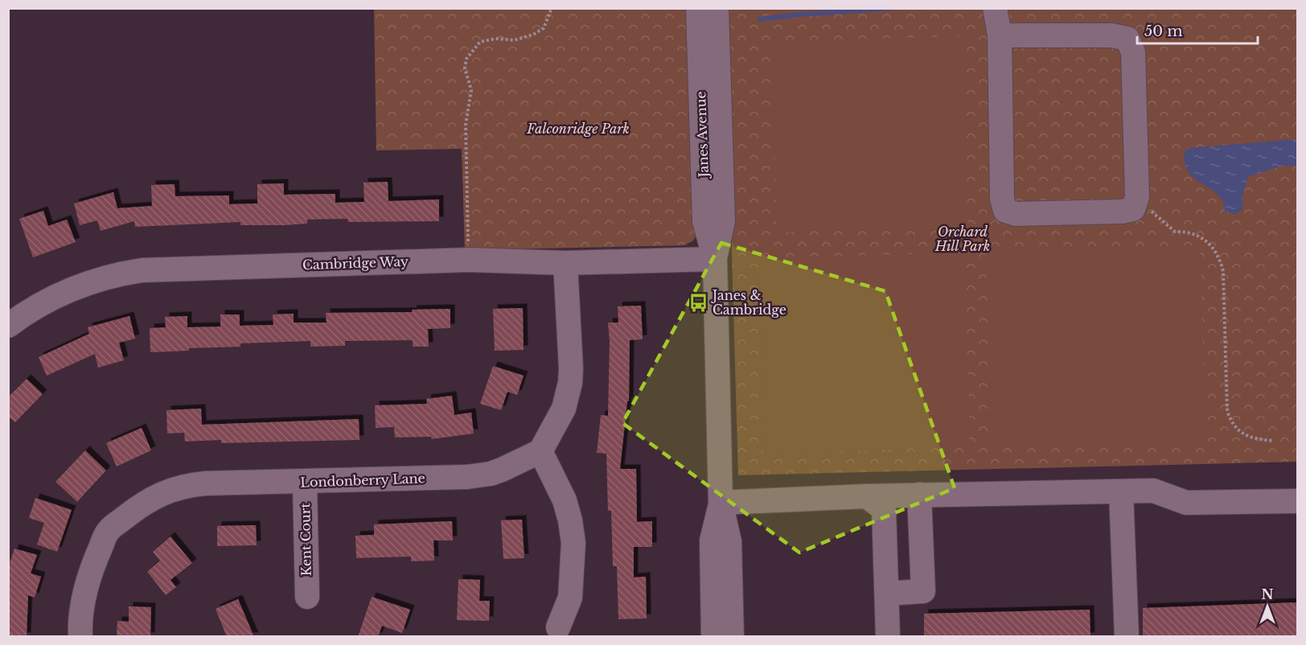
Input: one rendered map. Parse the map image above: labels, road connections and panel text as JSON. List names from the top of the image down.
{
  "streets": {
    "street": [
      "Janes Avenue",
      "Cambridge Way",
      "Londonberry Lane",
      "Kent Court"
    ]
  },
  "crossings": [
    ["Janes Avenue", "Cambridge Way"],
    ["Londonberry Lane", "Kent Court"]
  ],
  "parks": ["Falconridge Park", "Orchard Hill Park"],
  "places": {
    "bus stop": ["Janes & Cambridge"]
  },
  "scale_bar": "50 m",
  "north": "top"
}
